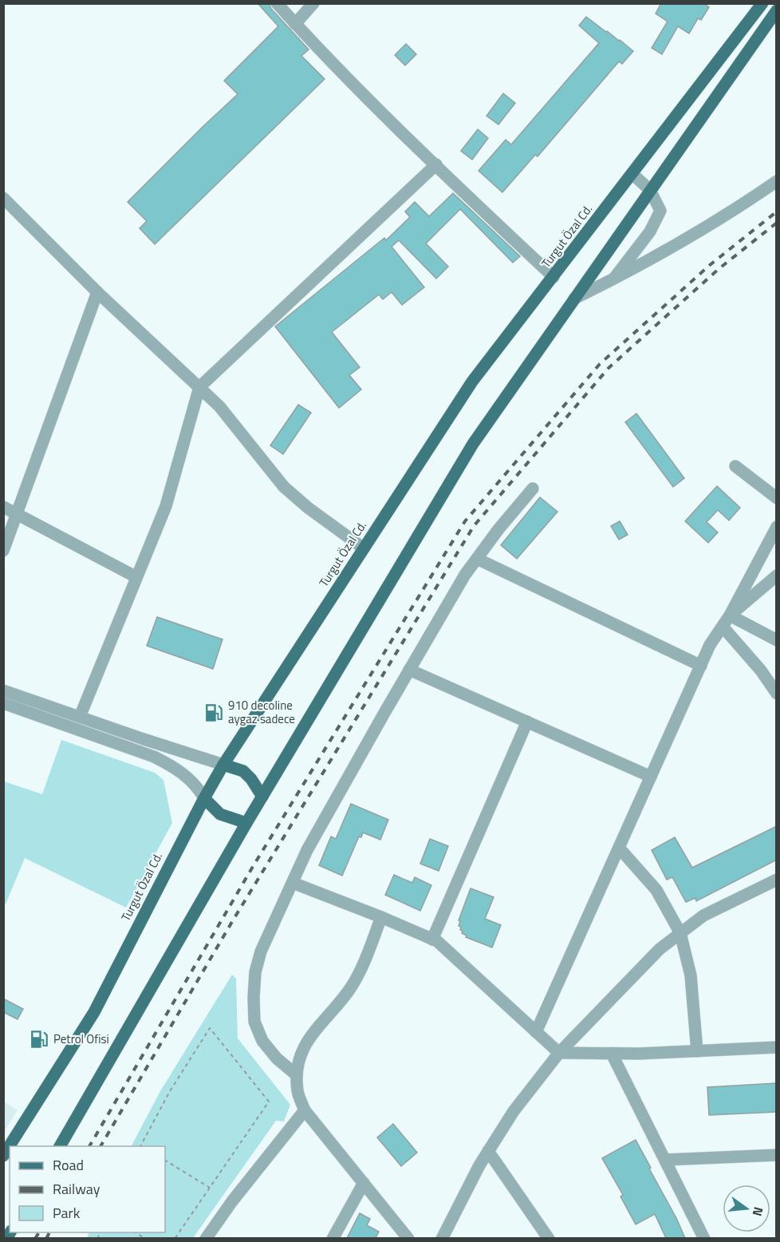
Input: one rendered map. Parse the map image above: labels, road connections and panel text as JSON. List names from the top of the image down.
{
  "streets": {
    "main road": ["Turgut Özal Cd."]
  },
  "places": {
    "fuel station": ["910 decoline aygaz sadece", "Petrol Ofisi"]
  },
  "legend": ["Road", "Railway", "Park"],
  "north": "right"
}
